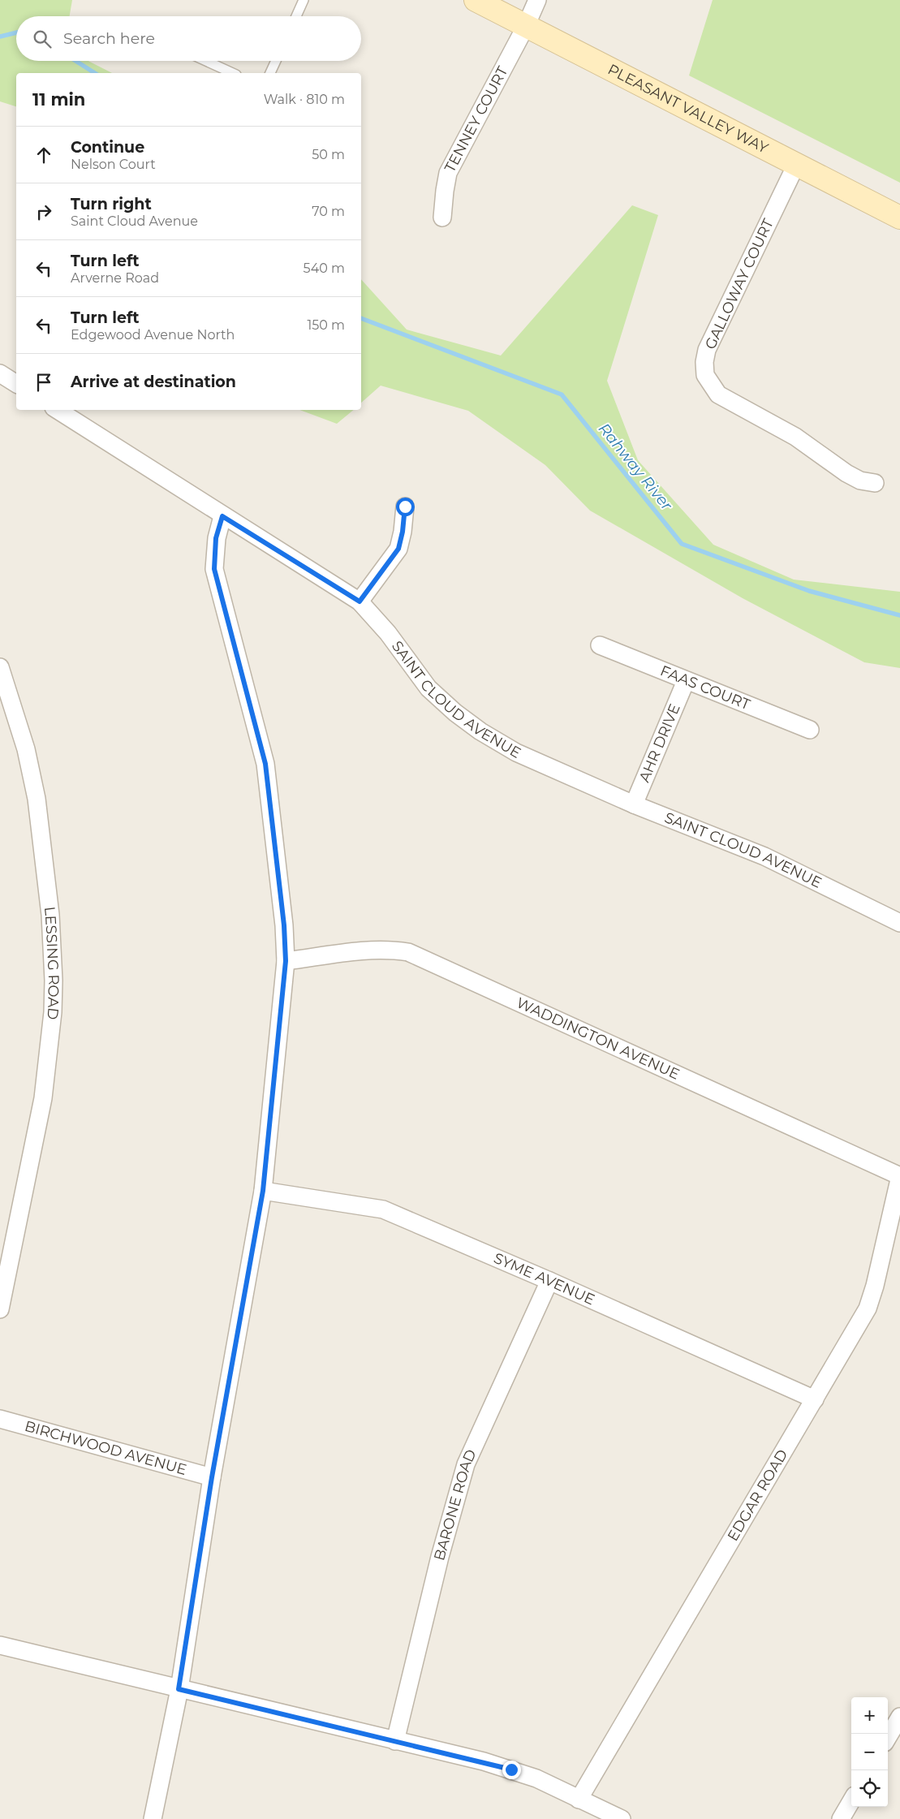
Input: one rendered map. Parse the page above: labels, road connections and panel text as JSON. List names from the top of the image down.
{
  "streets": {
    "main road": ["PLEASANT VALLEY WAY"],
    "street": [
      "TENNEY COURT",
      "GALLOWAY COURT",
      "FAAS COURT",
      "SAINT CLOUD AVENUE",
      "AHR DRIVE",
      "LESSING ROAD",
      "WADDINGTON AVENUE",
      "SYME AVENUE",
      "BIRCHWOOD AVENUE",
      "EDGAR ROAD",
      "BARONE ROAD"
    ]
  },
  "crossings": [
    ["PLEASANT VALLEY WAY", "TENNEY COURT"],
    ["PLEASANT VALLEY WAY", "GALLOWAY COURT"],
    ["FAAS COURT", "AHR DRIVE"],
    ["SAINT CLOUD AVENUE", "AHR DRIVE"],
    ["WADDINGTON AVENUE", "EDGAR ROAD"],
    ["SYME AVENUE", "EDGAR ROAD"],
    ["SYME AVENUE", "BARONE ROAD"]
  ],
  "water": ["Rahway River"],
  "page": {
    "search": "Search here",
    "heading": ["11 min", "Walk · 810 m"],
    "list": [
      ["Continue", "Nelson Court", "50 m"],
      ["Turn right", "Saint Cloud Avenue", "70 m"],
      ["Turn left", "Arverne Road", "540 m"],
      ["Turn left", "Edgewood Avenue North", "150 m"],
      "Arrive at destination"
    ],
    "map_buttons": ["+", "−"]
  }
}
